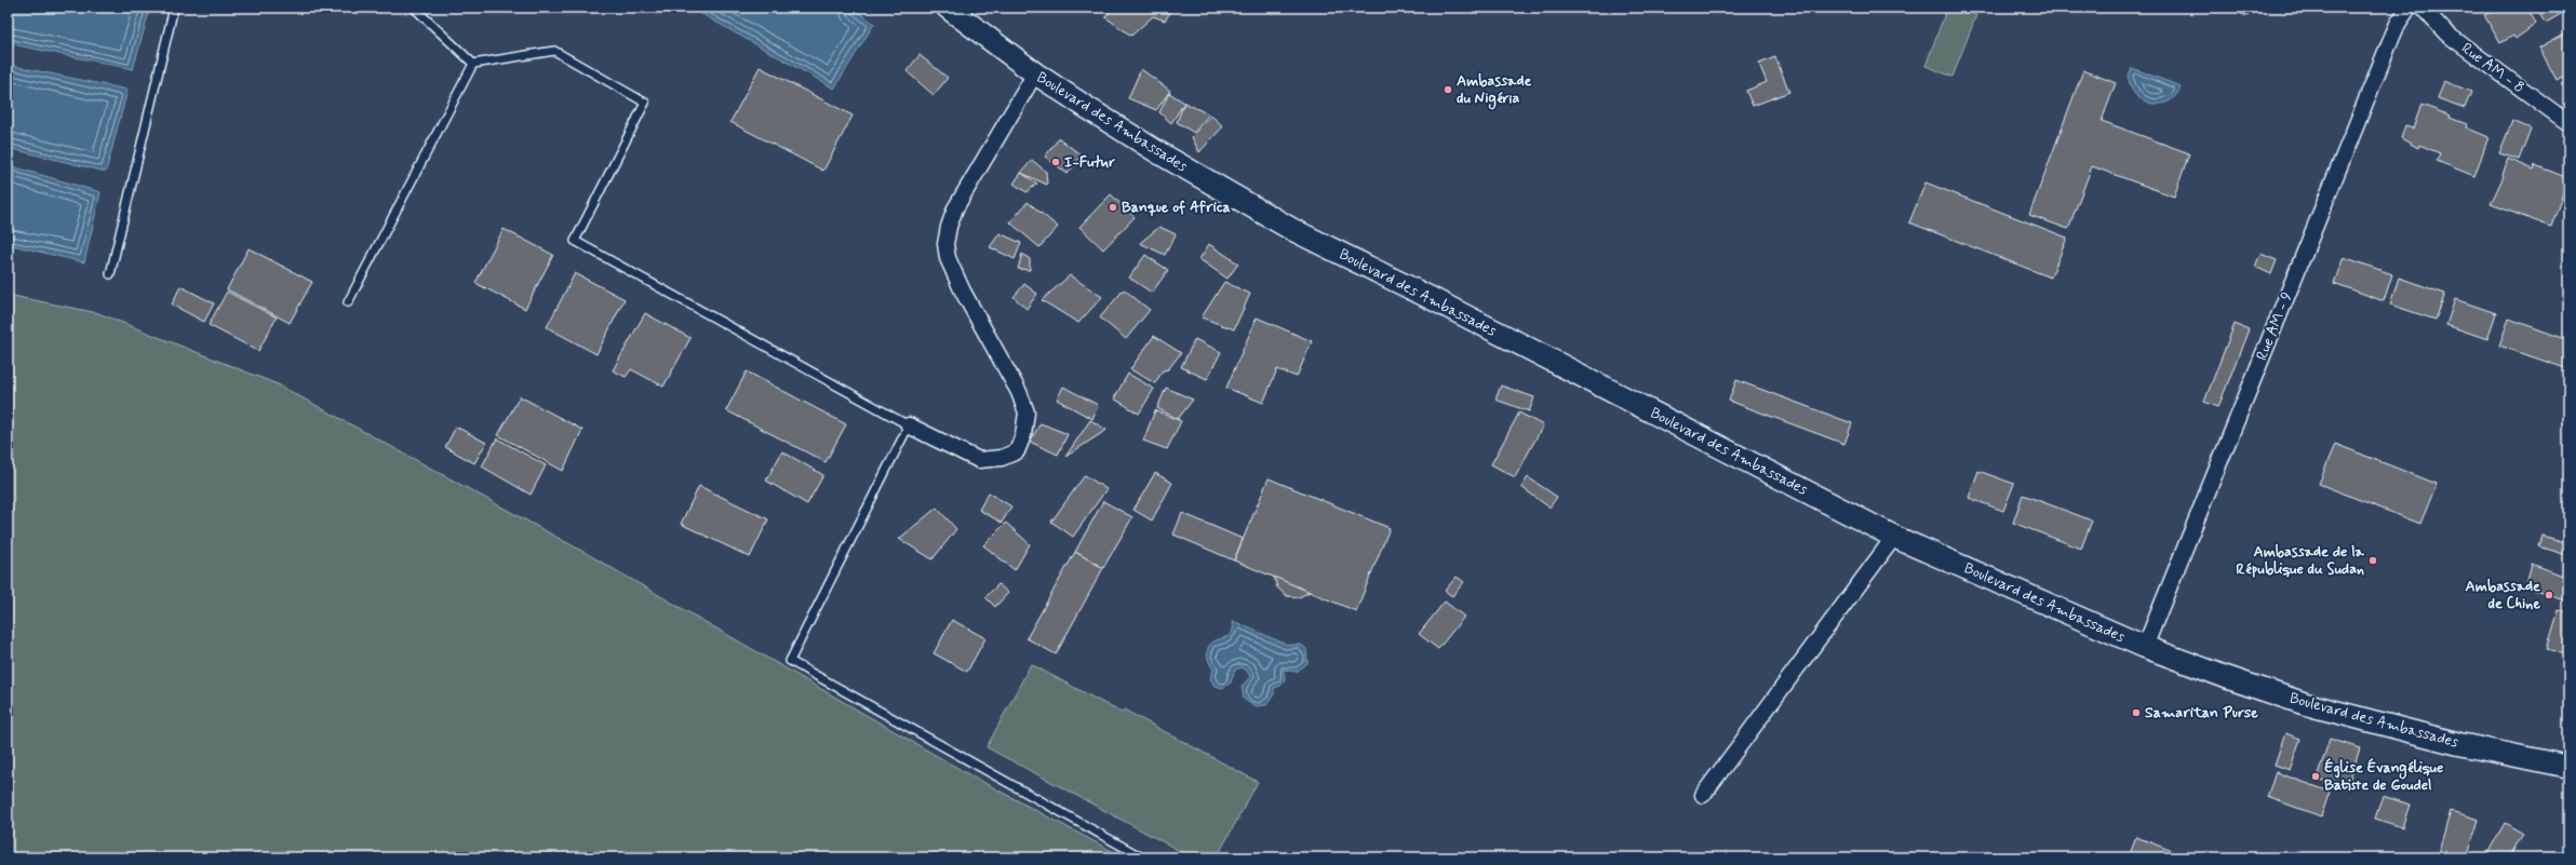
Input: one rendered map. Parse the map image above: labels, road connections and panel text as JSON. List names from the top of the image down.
{
  "streets": {
    "main road": ["Boulevard des Ambassades"],
    "street": ["Rue AM - 8", "Rue AM - 9"]
  },
  "crossings": [
    ["Boulevard des Ambassades", "Rue AM - 9"]
  ],
  "places": [
    "Ambassade du Nigéria",
    "I-Futur",
    "Banque of Africa",
    "Ambassade de la République du Sudan",
    "Ambassade de Chine",
    "Samaritan Purse",
    "Église Évangélique Batiste de Goudel"
  ]
}
